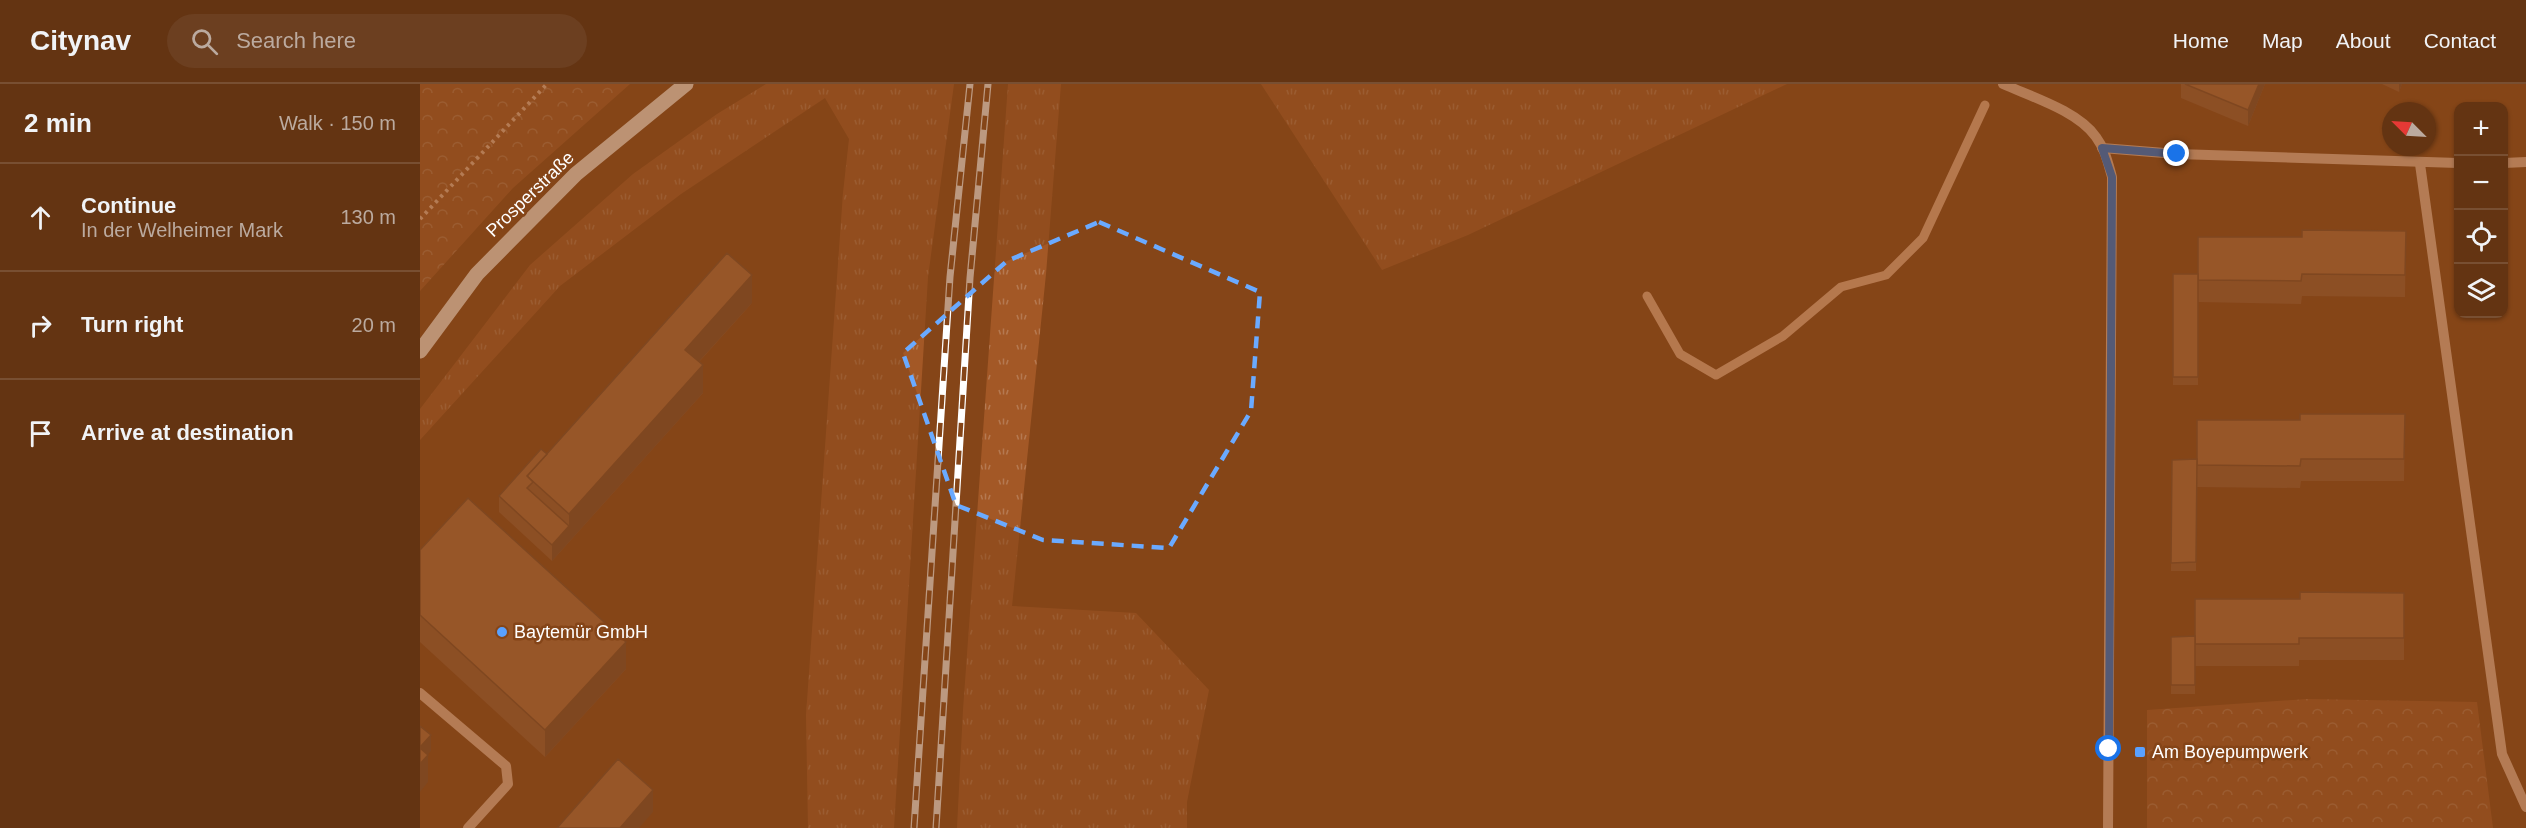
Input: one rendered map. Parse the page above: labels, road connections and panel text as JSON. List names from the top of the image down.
{
  "streets": {
    "main road": ["Prosperstraße"]
  },
  "places": {
    "other": ["Baytemür GmbH"],
    "transit": ["Am Boyepumpwerk"]
  },
  "north": "top left",
  "page": {
    "header": "Citynav",
    "search": "Search here",
    "nav": [
      "Home",
      "Map",
      "About",
      "Contact"
    ],
    "heading": ["2 min", "Walk · 150 m"],
    "map_buttons": ["+", "−"],
    "list": [
      ["Continue", "In der Welheimer Mark", "130 m"],
      ["Turn right", "20 m"],
      "Arrive at destination"
    ]
  }
}
